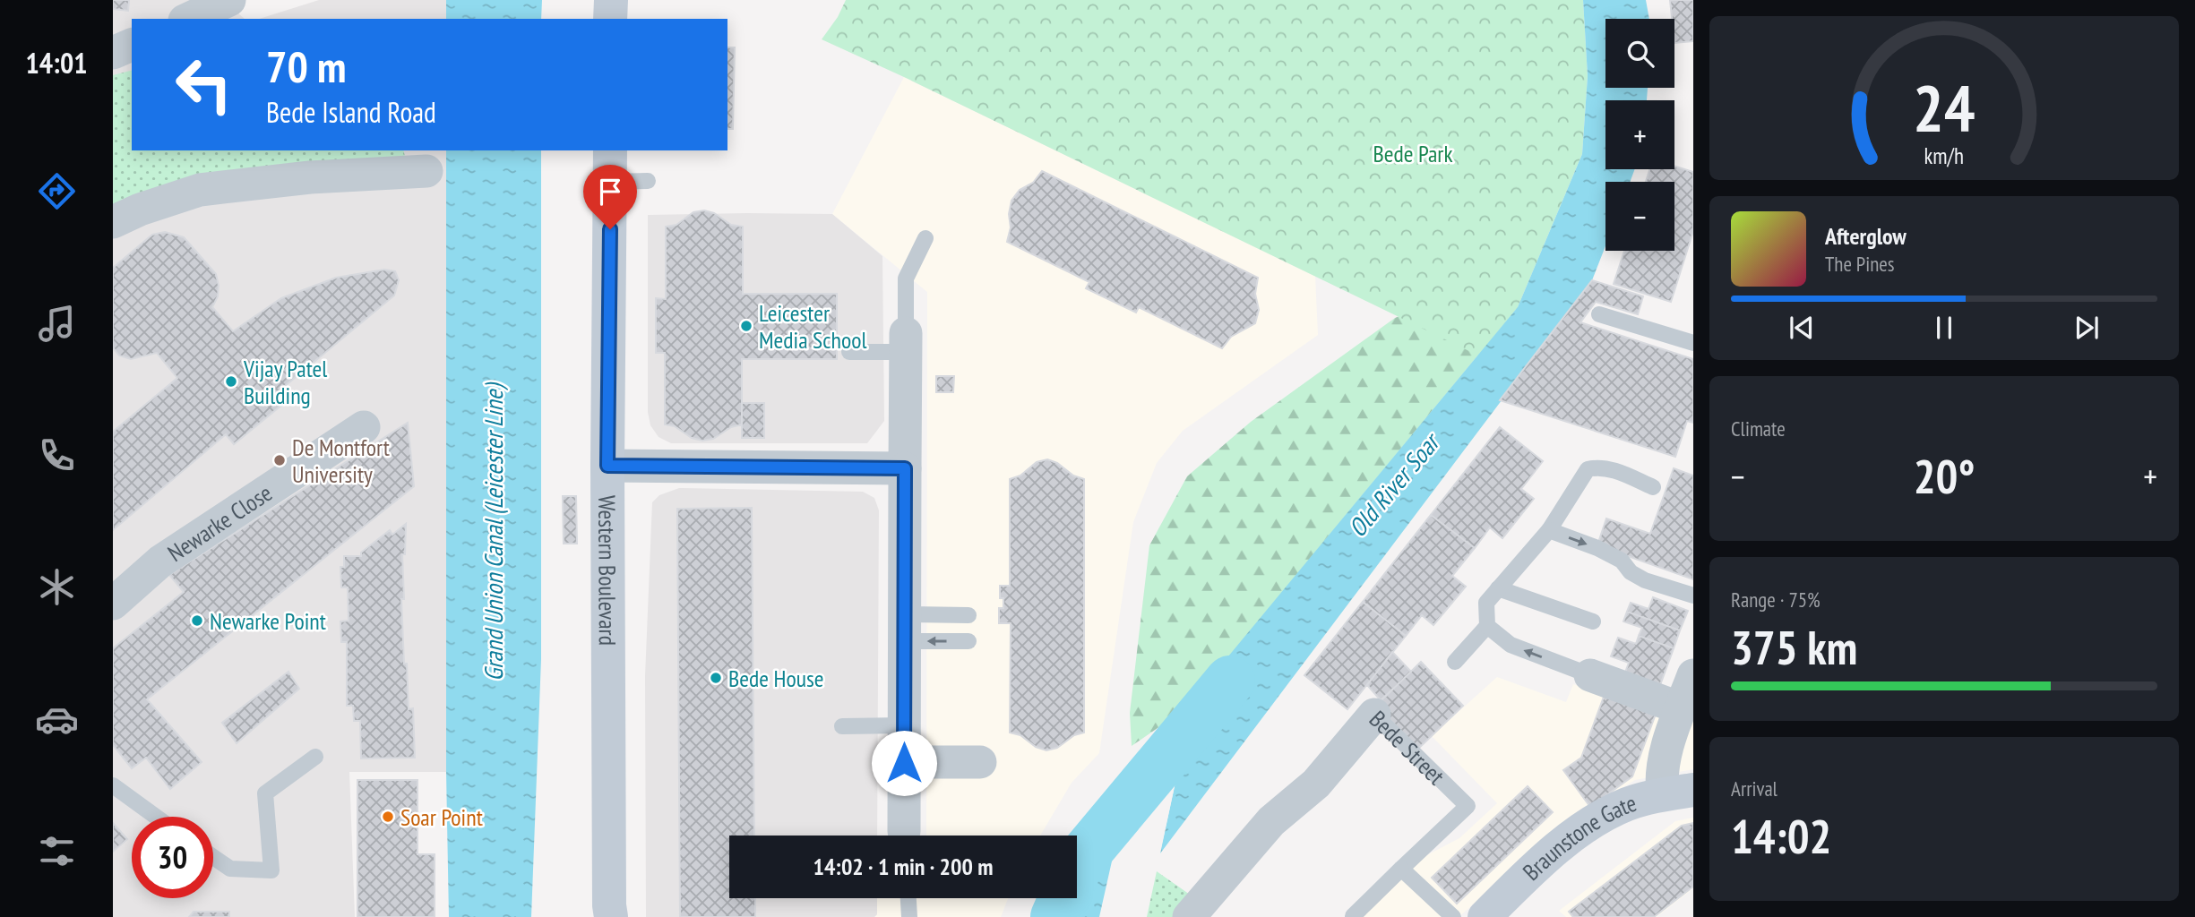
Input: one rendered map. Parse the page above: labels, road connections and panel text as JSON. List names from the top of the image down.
{
  "streets": {
    "street": [
      "Newarke Close",
      "Western Boulevard",
      "Bede Street",
      "Braunstone Gate"
    ]
  },
  "water": ["Old River Soar", "Grand Union Canal (Leicester Line)"],
  "parks": ["Bede Park"],
  "places": [
    "Leicester Media School",
    "Vijay Patel Building",
    "De Montfort University",
    "Newarke Point",
    "Bede House",
    "Soar Point"
  ],
  "page": {
    "tabs": "14:01",
    "map_buttons": ["+", "−"],
    "turn": ["70 m", "Bede Island Road"],
    "song": ["Afterglow", "The Pines"],
    "tile": [
      "Climate",
      ["Range · 75%", "375 km"],
      ["Arrival", "14:02"]
    ],
    "heat": ["−", "20°", "+"],
    "limit": "30",
    "trip": "14:02 · 1 min · 200 m",
    "gauge": ["24", "km/h"]
  }
}
